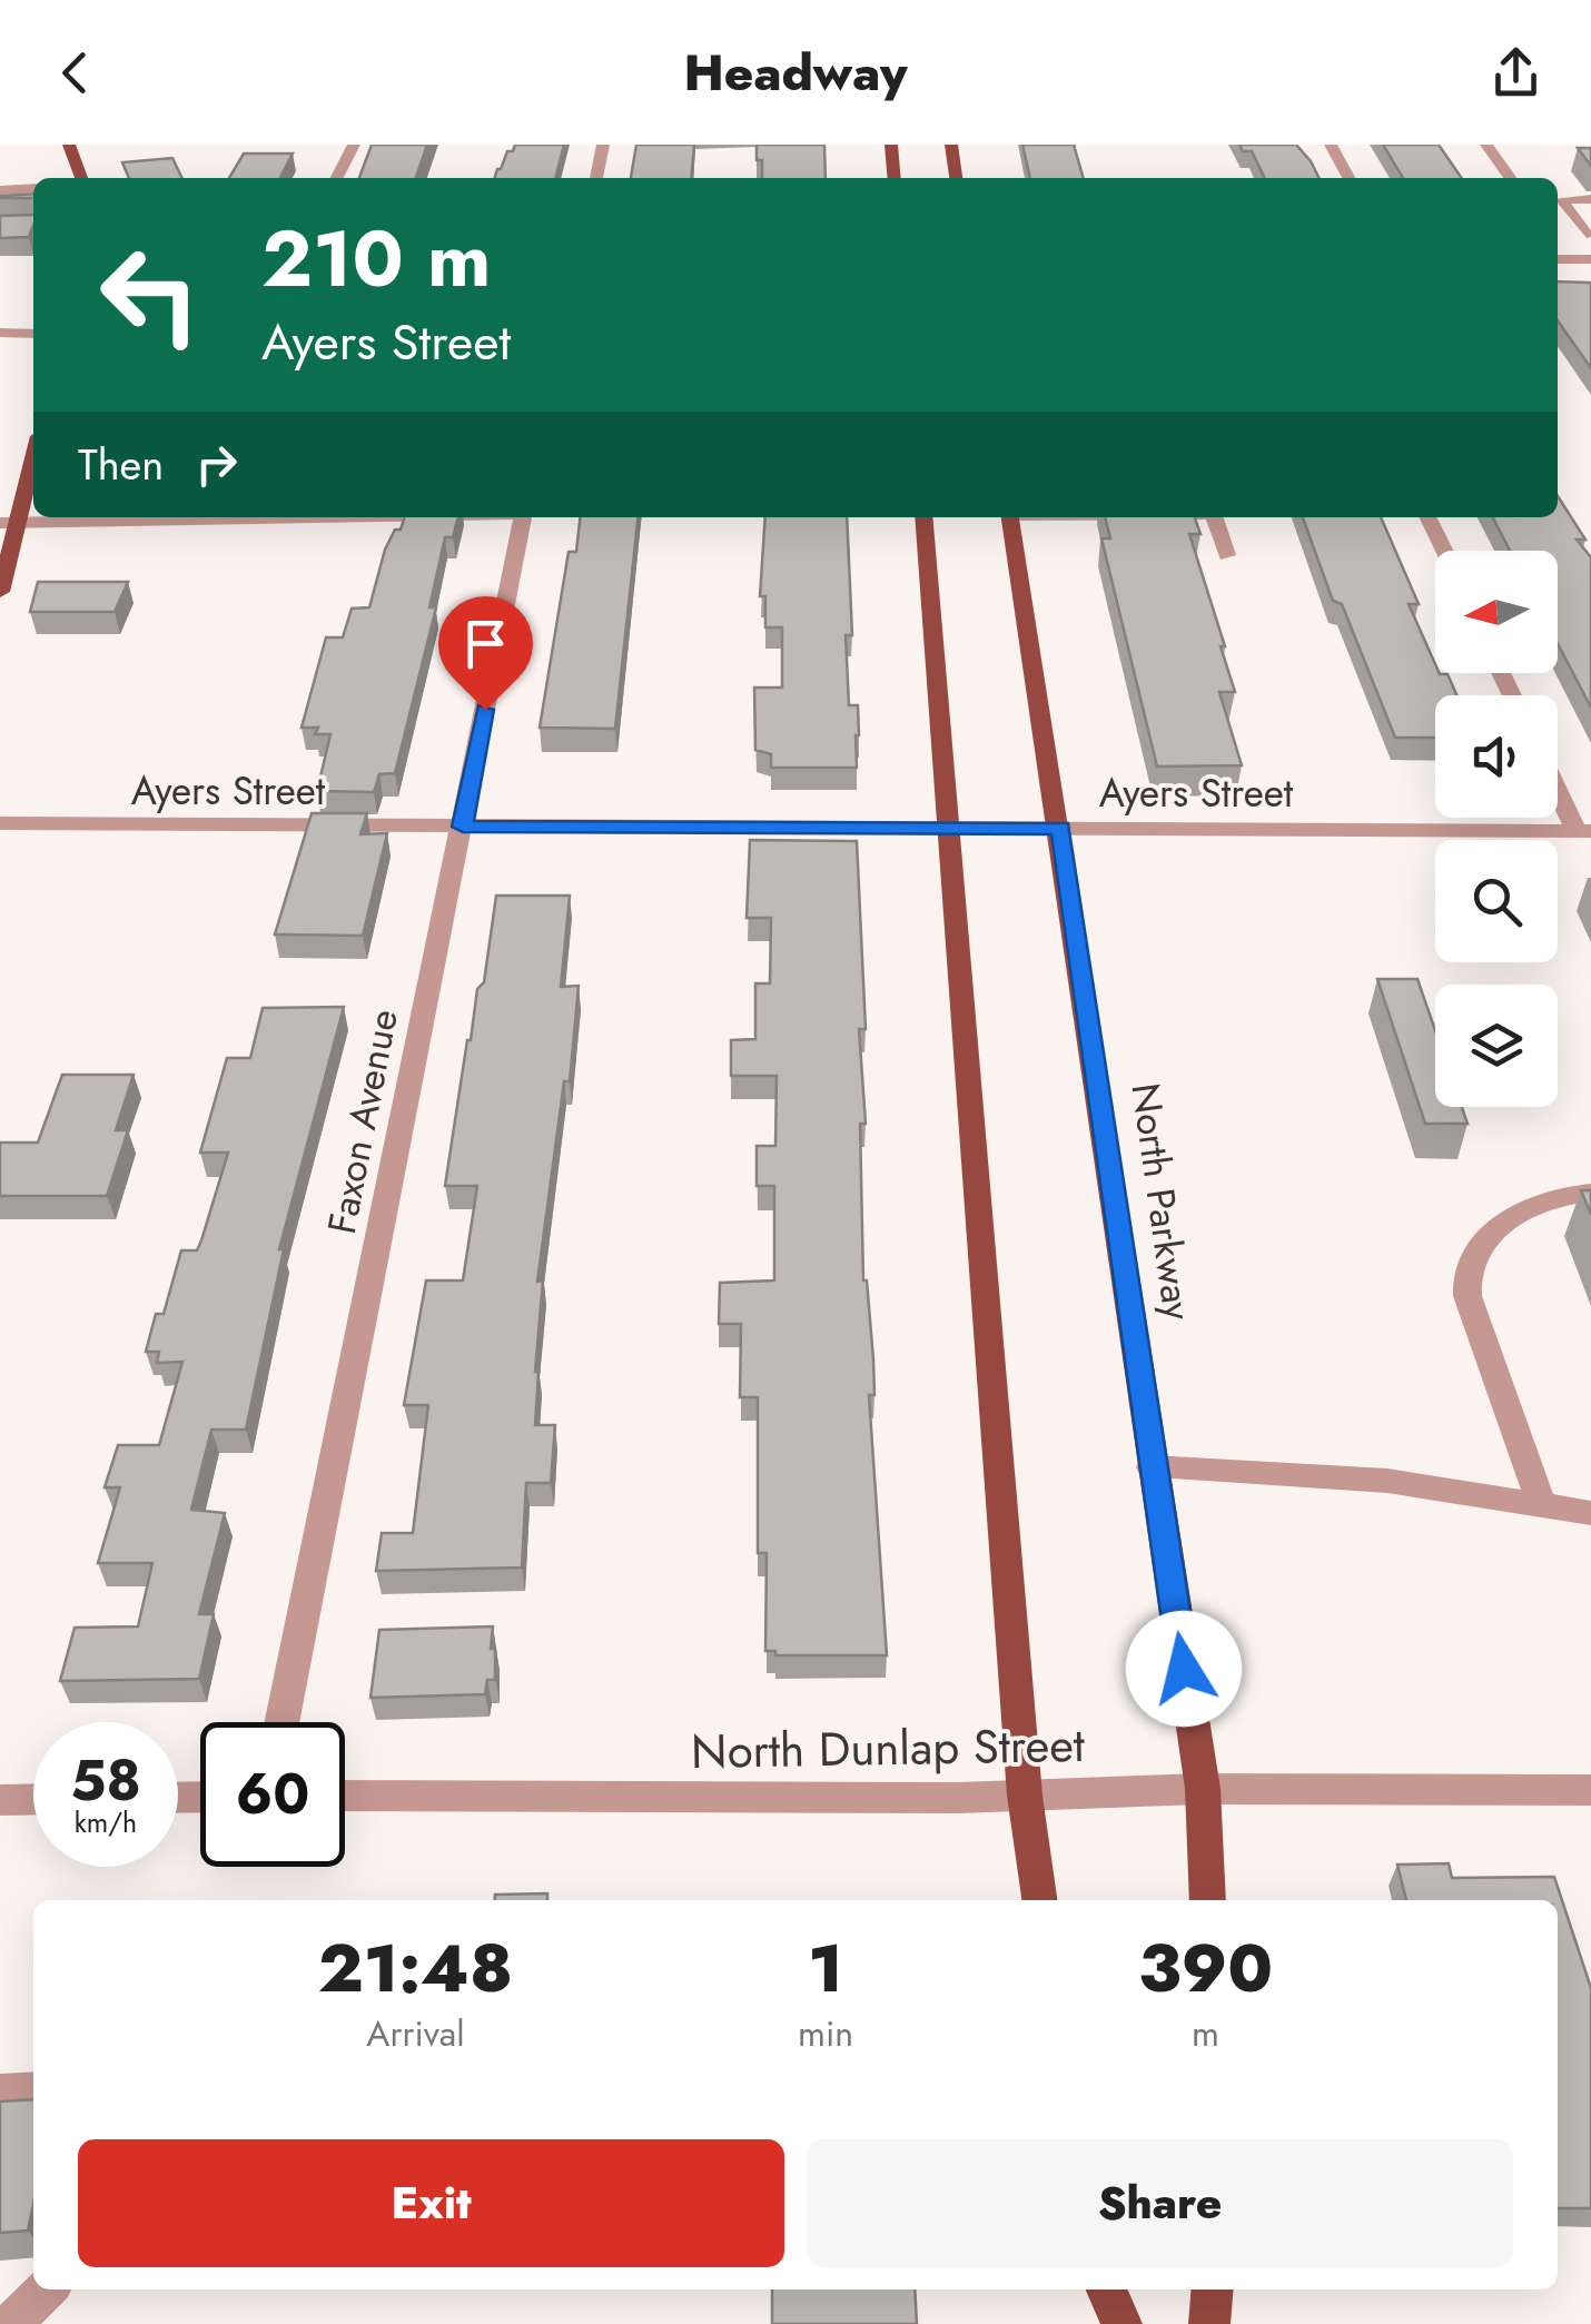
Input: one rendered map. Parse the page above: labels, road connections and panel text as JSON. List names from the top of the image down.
{
  "streets": {
    "main road": ["North Parkway"],
    "street": ["Ayers Street", "Faxon Avenue", "North Dunlap Street"]
  },
  "crossings": [
    ["Ayers Street", "Faxon Avenue"],
    ["Ayers Street", "North Parkway"],
    ["North Parkway", "North Dunlap Street"]
  ],
  "north": "left",
  "page": {
    "header": "Headway",
    "turn": ["210 m", "Ayers Street"],
    "then": "Then",
    "speed": "58 km/h",
    "limit": "60",
    "eta": [
      "21:48",
      "Arrival",
      "1",
      "min",
      "390",
      "m"
    ],
    "buttons": ["Exit", "Share"]
  }
}
